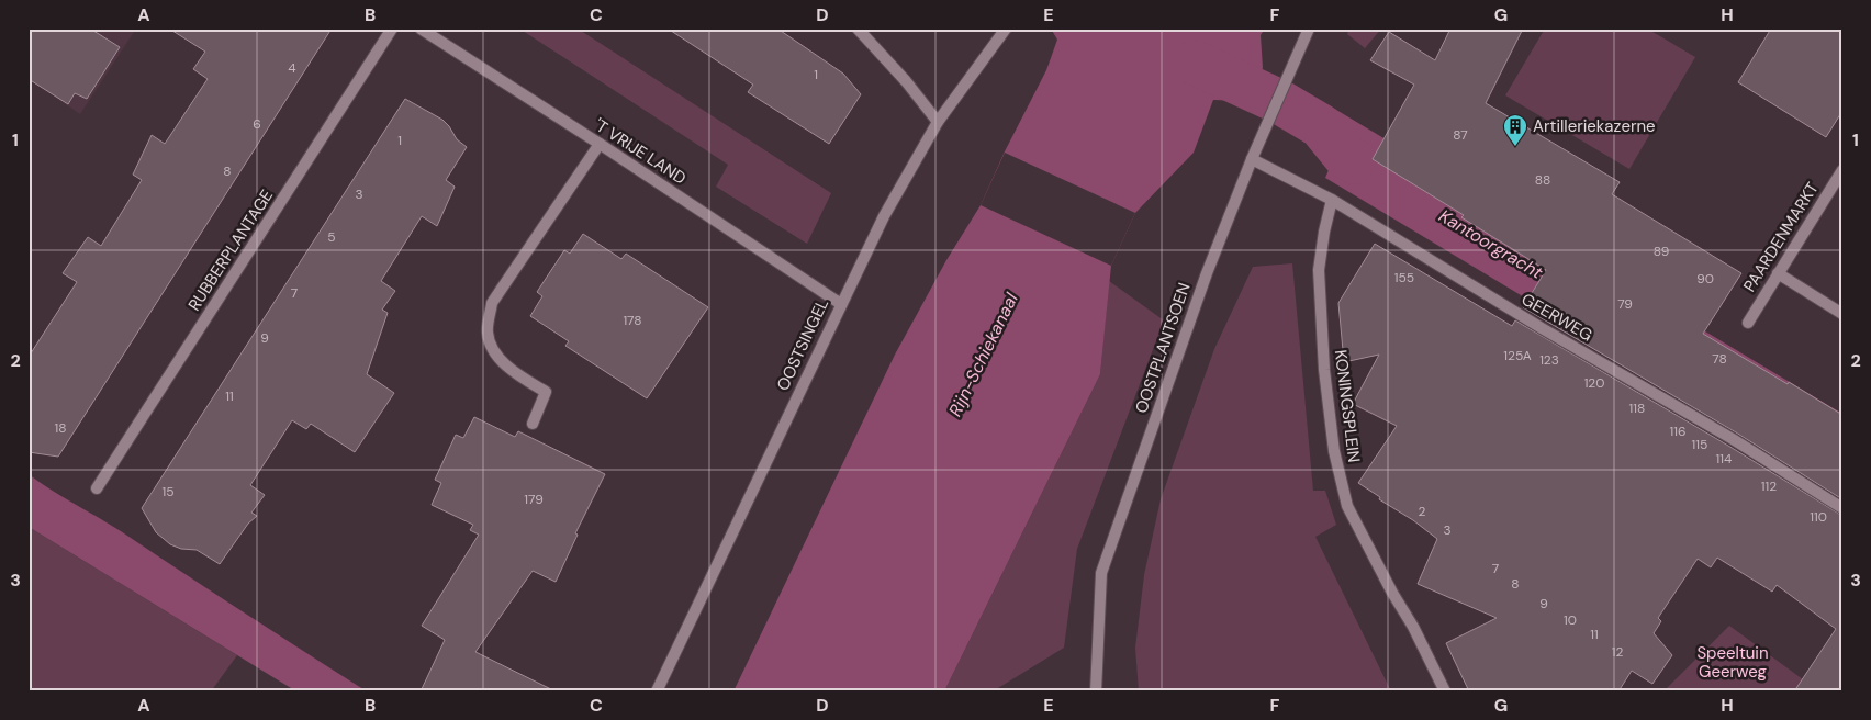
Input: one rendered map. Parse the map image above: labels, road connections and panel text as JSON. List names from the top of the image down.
{
  "streets": {
    "street": [
      "'T VRIJE LAND",
      "PAARDENMARKT",
      "RUBBERPLANTAGE",
      "GEERWEG",
      "OOSTSINGEL",
      "OOSTPLANTSOEN",
      "KONINGSPLEIN"
    ]
  },
  "crossings": [
    ["'T VRIJE LAND", "OOSTSINGEL"],
    ["GEERWEG", "OOSTPLANTSOEN"],
    ["GEERWEG", "KONINGSPLEIN"]
  ],
  "water": ["Kantoorgracht", "Rijn-Schiekanaal"],
  "parks": ["Speeltuin Geerweg"],
  "places": {
    "building": ["Artilleriekazerne"]
  },
  "house_numbers": [
    "4",
    "1",
    "6",
    "87",
    "1",
    "8",
    "88",
    "3",
    "5",
    "89",
    "155",
    "90",
    "7",
    "79",
    "178",
    "9",
    "125A",
    "78",
    "123",
    "120",
    "11",
    "118",
    "18",
    "116",
    "115",
    "114",
    "112",
    "15",
    "179",
    "2",
    "110",
    "3",
    "7",
    "8",
    "9",
    "10",
    "11",
    "12"
  ],
  "grid": {
    "columns": [
      "A",
      "B",
      "C",
      "D",
      "E",
      "F",
      "G",
      "H"
    ],
    "rows": ["1", "2", "3"]
  }
}
